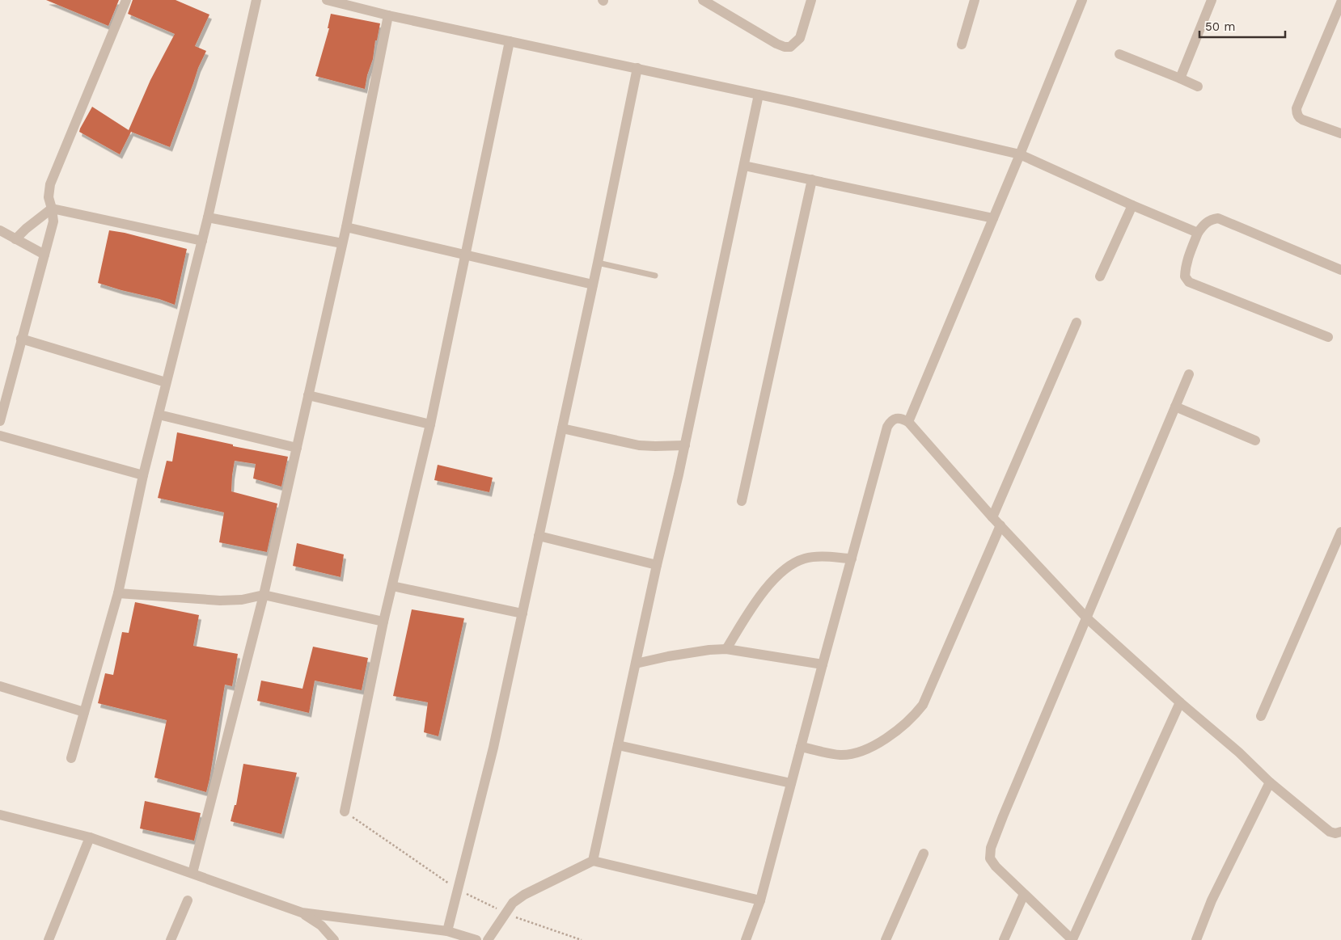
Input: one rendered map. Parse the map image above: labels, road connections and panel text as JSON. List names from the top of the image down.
{
  "scale_bar": "50 m"
}
